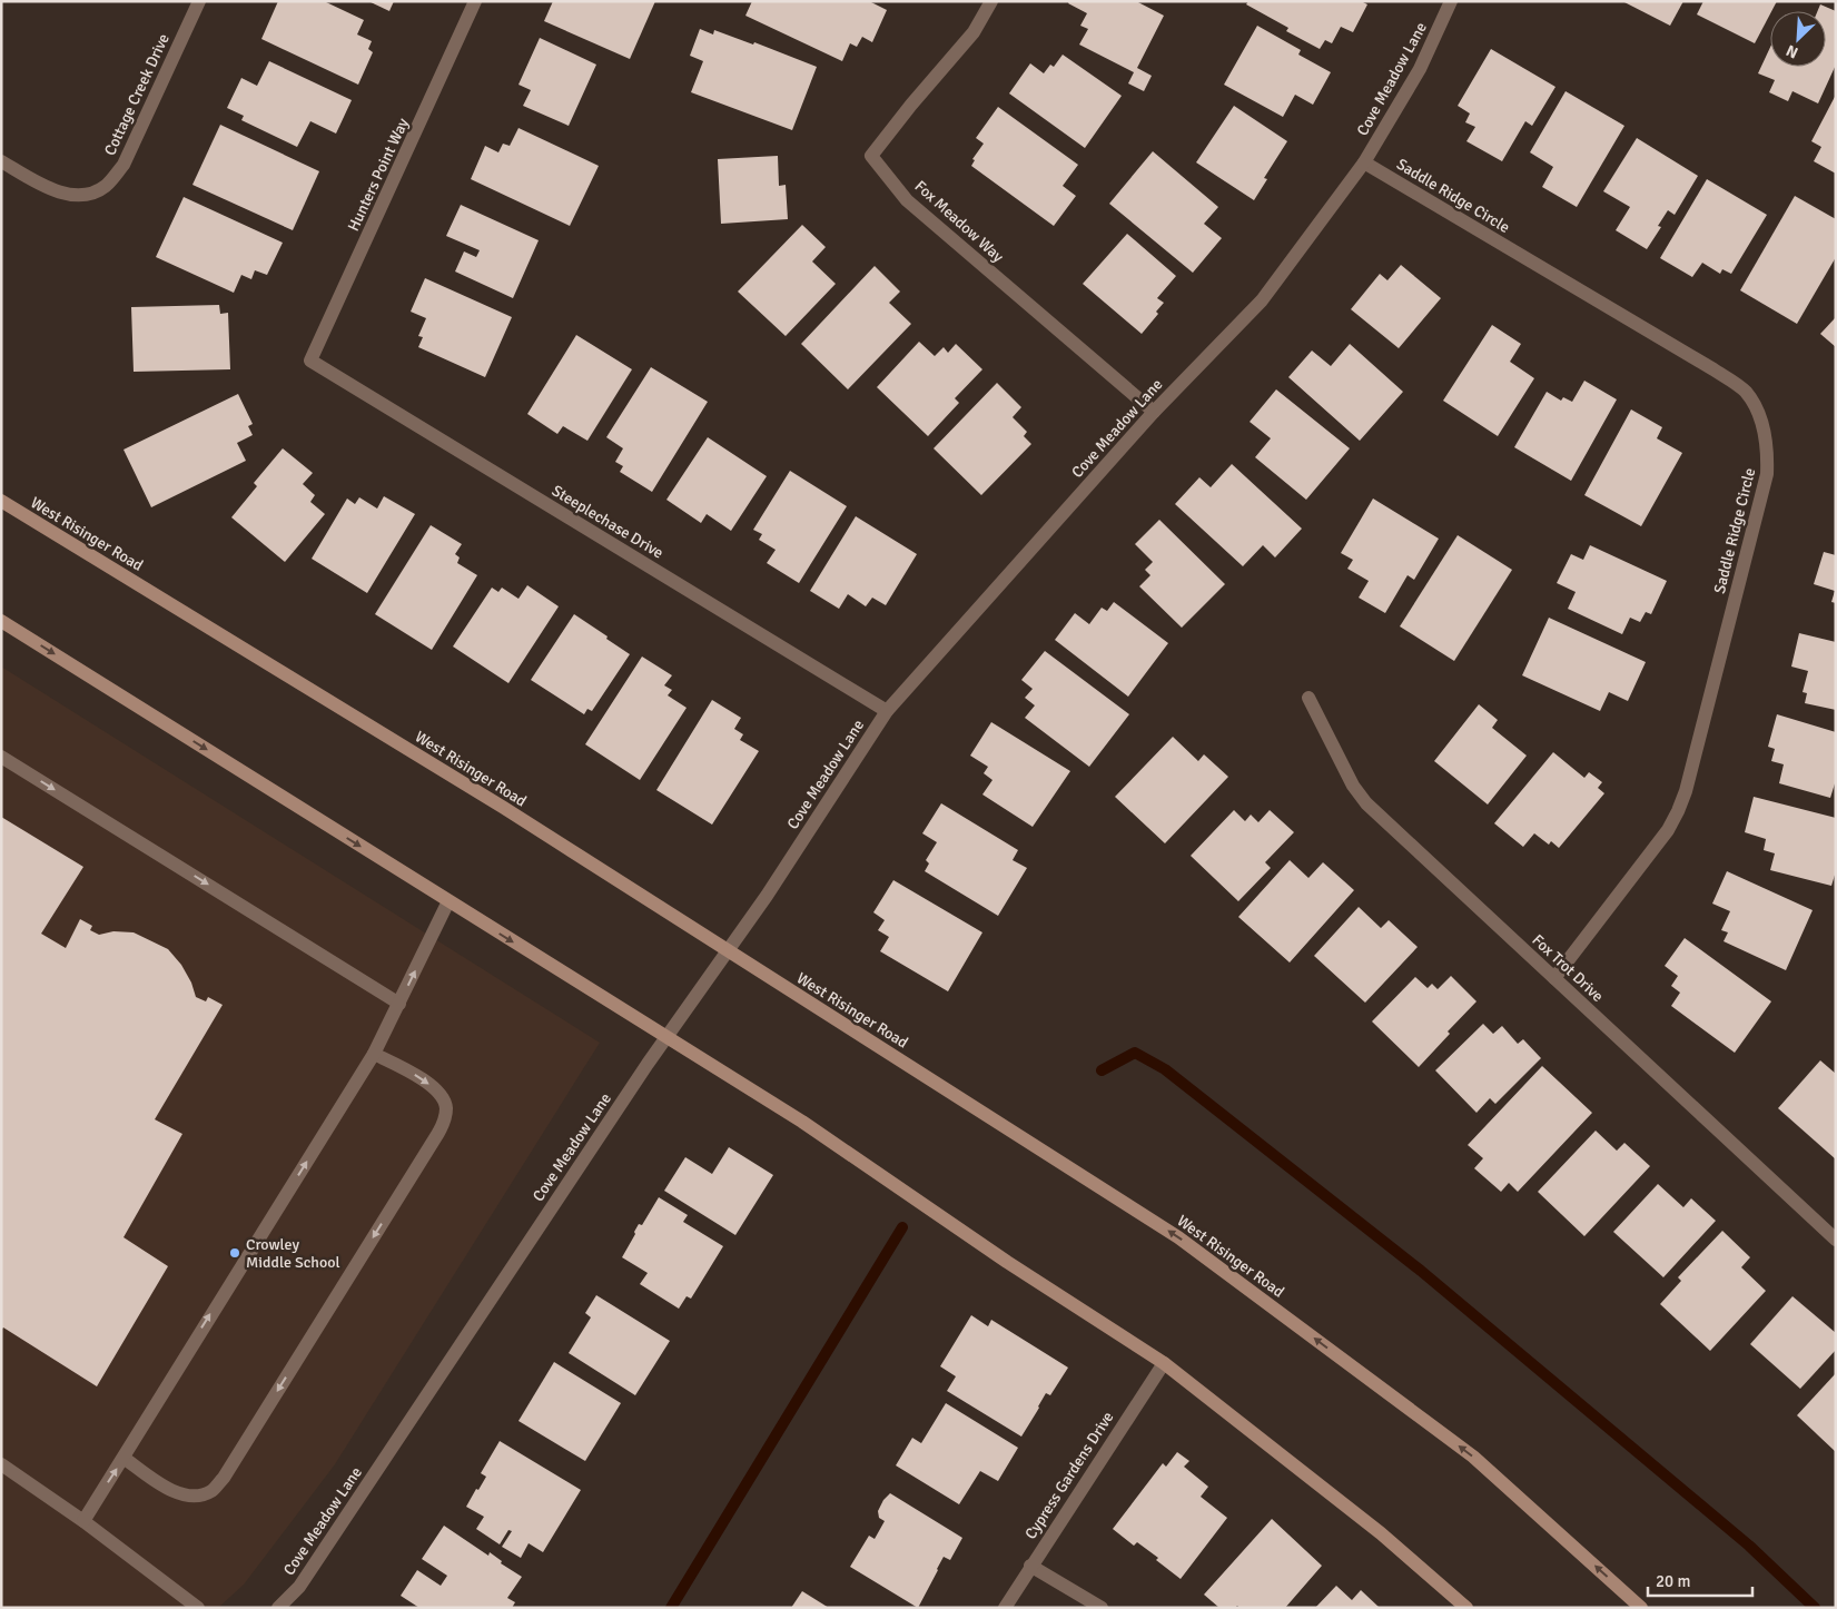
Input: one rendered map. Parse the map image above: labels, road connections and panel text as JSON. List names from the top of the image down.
{
  "streets": {
    "main road": ["West Risinger Road"],
    "street": [
      "Cove Meadow Lane",
      "Cottage Creek Drive",
      "Hunters Point Way",
      "Saddle Ridge Circle",
      "Fox Meadow Way",
      "Steeplechase Drive",
      "Fox Trot Drive",
      "Cypress Gardens Drive"
    ]
  },
  "crossings": [
    ["Cove Meadow Lane", "Saddle Ridge Circle"],
    ["Cove Meadow Lane", "Fox Meadow Way"],
    ["Cove Meadow Lane", "Steeplechase Drive"],
    ["Cove Meadow Lane", "West Risinger Road"],
    ["Hunters Point Way", "Steeplechase Drive"],
    ["Saddle Ridge Circle", "Fox Trot Drive"]
  ],
  "places": ["Crowley Middle School"],
  "scale_bar": "20 m",
  "north": "bottom left"
}
